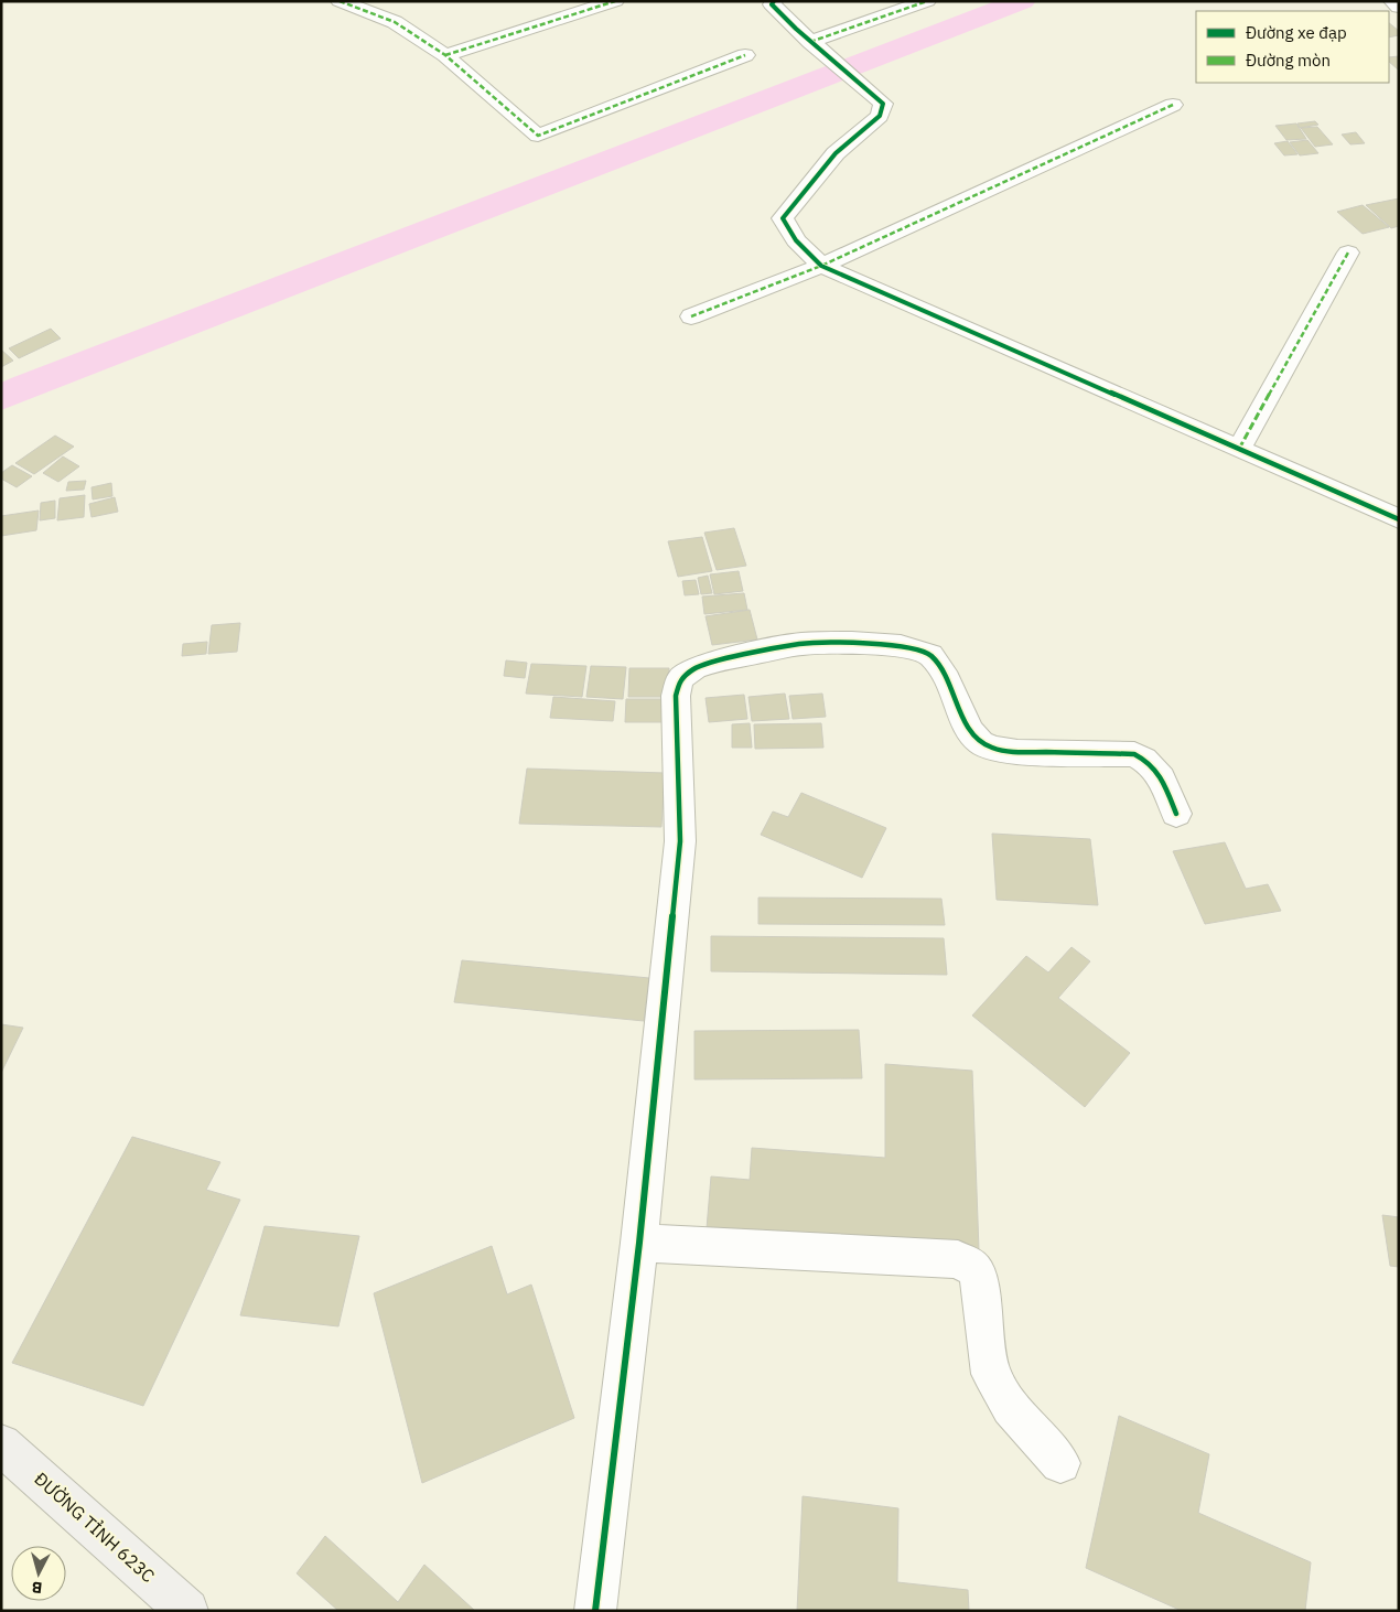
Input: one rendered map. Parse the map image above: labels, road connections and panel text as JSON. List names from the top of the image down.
{
  "streets": {
    "main road": ["ĐƯỜNG TỈNH 623C"]
  },
  "legend": ["Đường xe đạp", "Đường mòn"],
  "north": "bottom"
}
